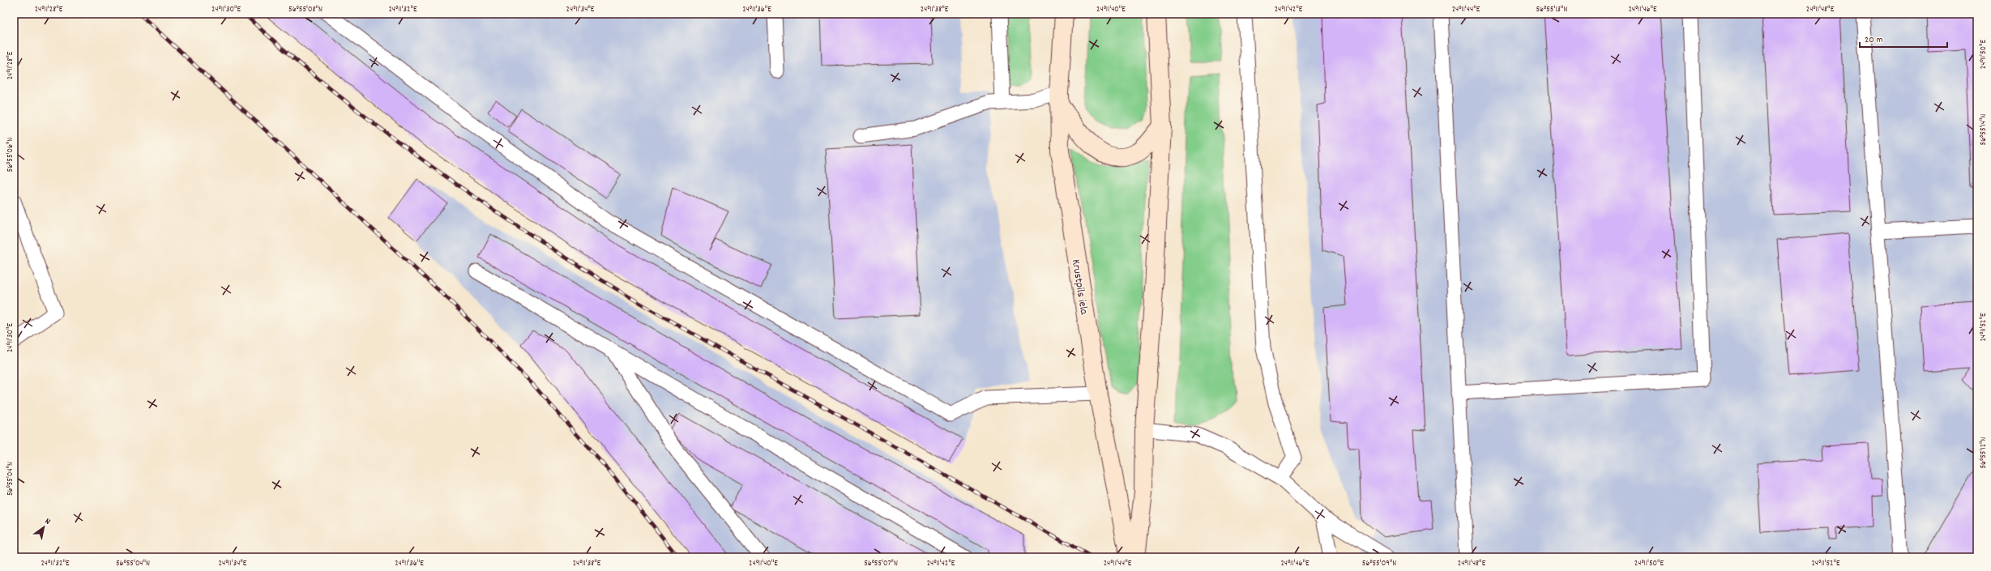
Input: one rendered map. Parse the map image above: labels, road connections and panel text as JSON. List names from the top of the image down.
{
  "streets": {
    "main road": ["Krustpils iela"]
  },
  "scale_bar": "20 m",
  "north": "top right",
  "coordinates": [
    "24°11'28\"E",
    "24°11'30\"E",
    "56°55'08\"N",
    "24°11'32\"E",
    "24°11'34\"E",
    "24°11'36\"E",
    "24°11'38\"E",
    "24°11'40\"E",
    "24°11'42\"E",
    "24°11'44\"E",
    "56°55'13\"N",
    "24°11'46\"E",
    "24°11'48\"E",
    "24°11'50\"E",
    "56°55'14\"N",
    "56°55'06\"N",
    "24°11'52\"E",
    "56°55'12\"N",
    "56°55'04\"N",
    "56°55'07\"N",
    "56°55'09\"N"
  ]
}
